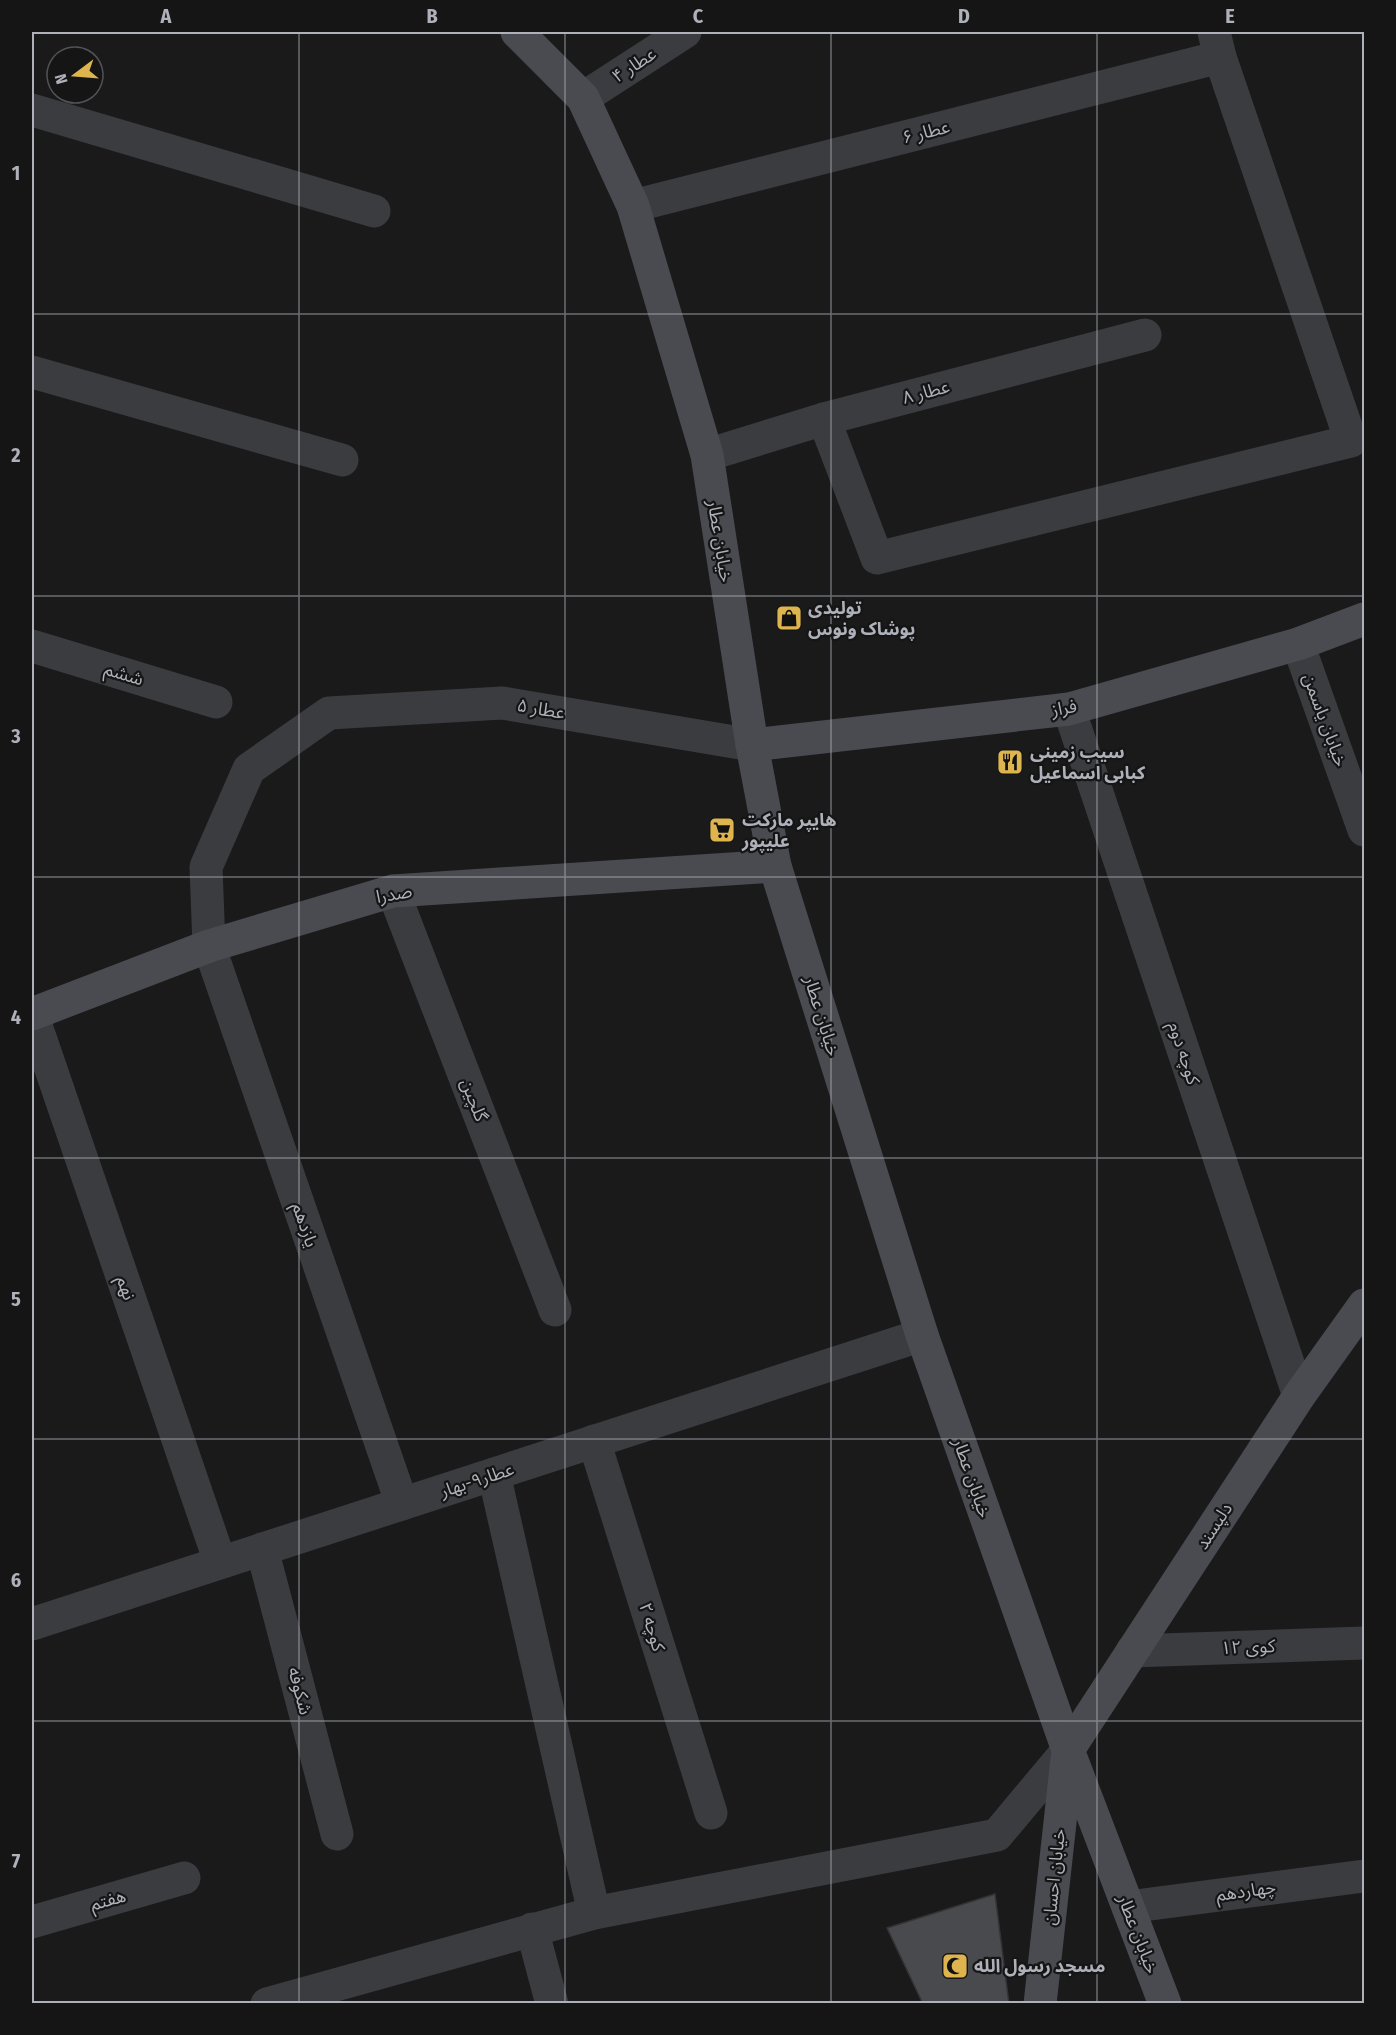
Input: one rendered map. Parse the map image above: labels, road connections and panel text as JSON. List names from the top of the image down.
{
  "streets": {
    "street": [
      "عطار ۴",
      "عطار ۶",
      "عطار ۸",
      "خیابان عطار",
      "ششم",
      "فراز",
      "عطار ۵",
      "خیابان یاسمن",
      "صدرا",
      "کوچه دوم",
      "گلچین",
      "یازدهم",
      "نهم",
      "عطار۹-بهار",
      "دلپسند",
      "کوچه ۲",
      "کوی ۱۲",
      "شکوفه",
      "خیابان احسان",
      "چهاردهم",
      "هفتم"
    ]
  },
  "crossings": [
    ["عطار ۴", "خیابان عطار"],
    ["عطار ۶", "خیابان عطار"],
    ["عطار ۸", "خیابان عطار"],
    ["خیابان عطار", "فراز"],
    ["خیابان عطار", "عطار ۵"],
    ["خیابان عطار", "صدرا"],
    ["خیابان عطار", "عطار۹-بهار"],
    ["خیابان عطار", "دلپسند"],
    ["خیابان عطار", "خیابان احسان"],
    ["خیابان عطار", "چهاردهم"],
    ["فراز", "عطار ۵"],
    ["فراز", "خیابان یاسمن"],
    ["فراز", "کوچه دوم"],
    ["عطار ۵", "یازدهم"],
    ["صدرا", "گلچین"],
    ["صدرا", "یازدهم"],
    ["صدرا", "نهم"],
    ["کوچه دوم", "دلپسند"],
    ["یازدهم", "عطار۹-بهار"],
    ["نهم", "عطار۹-بهار"],
    ["عطار۹-بهار", "کوچه ۲"],
    ["عطار۹-بهار", "شکوفه"],
    ["دلپسند", "کوی ۱۲"],
    ["دلپسند", "خیابان احسان"]
  ],
  "places": {
    "shop": ["تولیدی پوشاک ونوس"],
    "restaurant": ["سیب زمینی کبابی اسماعیل"],
    "supermarket": ["هایپر مارکت علیپور"],
    "mosque": ["مسجد رسول الله"]
  },
  "north": "left",
  "grid": {
    "columns": [
      "A",
      "B",
      "C",
      "D",
      "E"
    ],
    "rows": [
      "1",
      "2",
      "3",
      "4",
      "5",
      "6",
      "7"
    ]
  }
}
